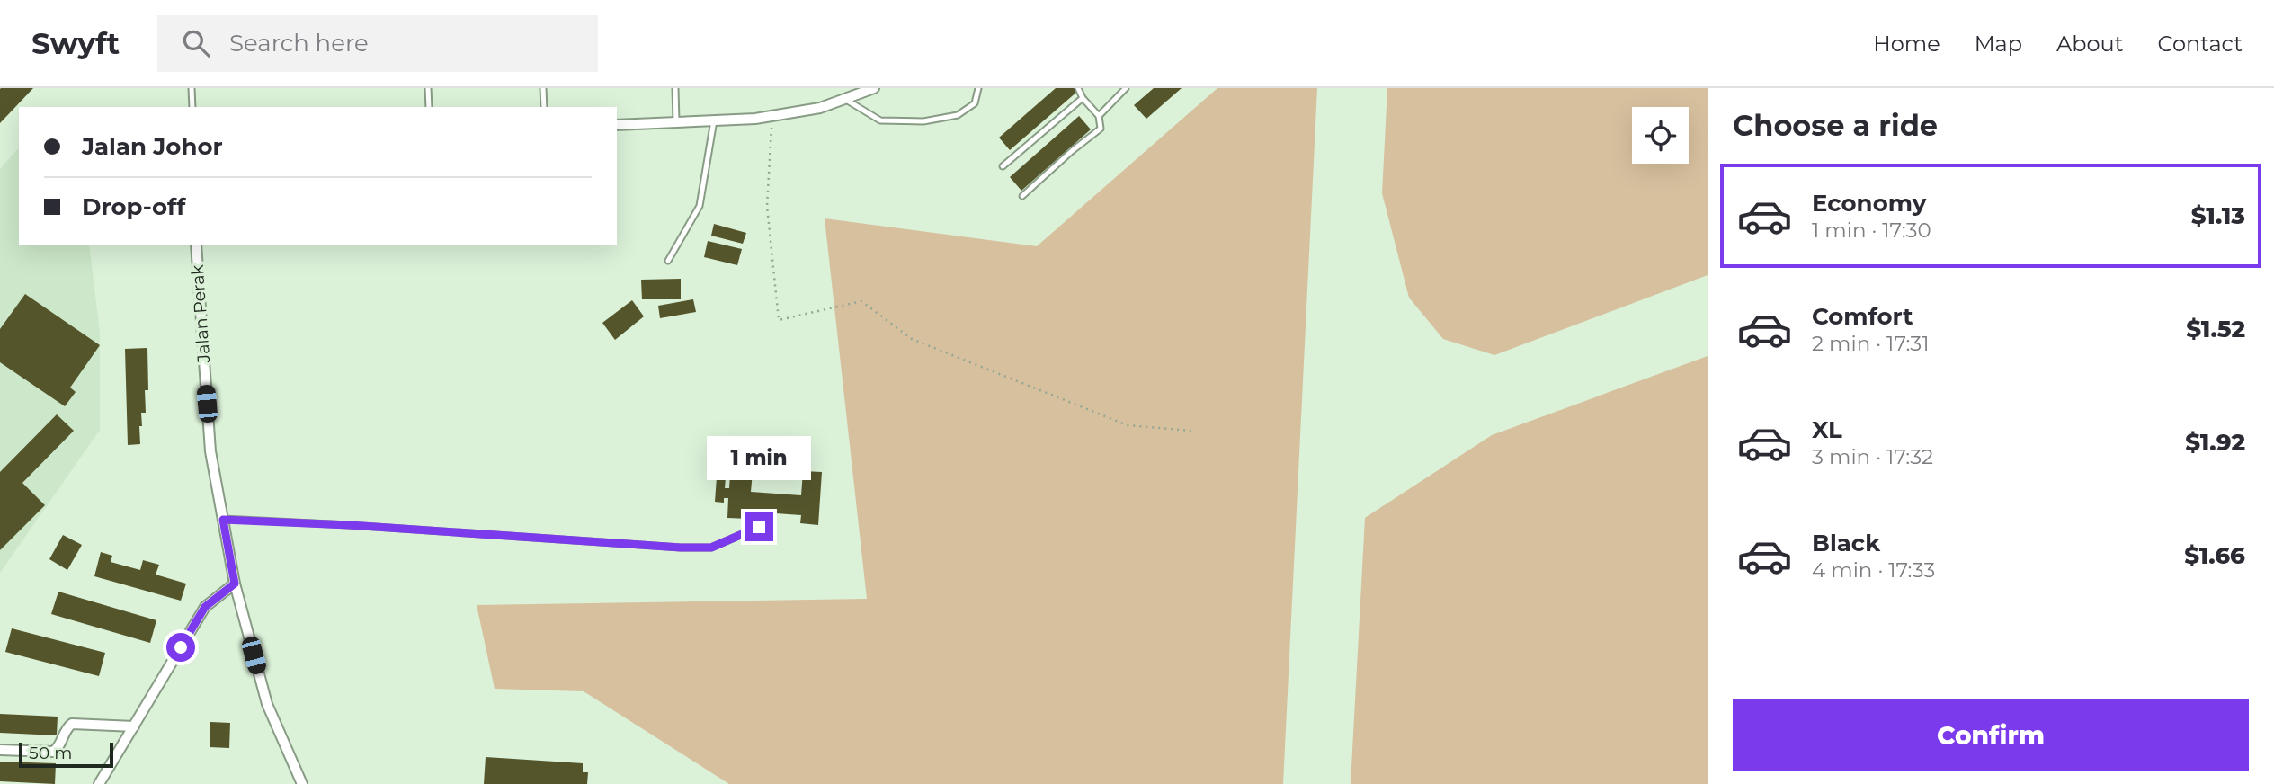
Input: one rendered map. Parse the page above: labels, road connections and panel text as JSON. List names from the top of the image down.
{
  "streets": {
    "street": ["Jalan Perak"]
  },
  "scale_bar": "50 m",
  "page": {
    "header": "Swyft",
    "search": "Search here",
    "nav": [
      "Home",
      "Map",
      "About",
      "Contact"
    ],
    "heading": "Choose a ride",
    "banner": ["Jalan Johor", "Drop-off"],
    "list": [
      {
        "name": "Economy",
        "note": "1 min · 17:30",
        "value": "$1.13"
      },
      {
        "name": "Comfort",
        "note": "2 min · 17:31",
        "value": "$1.52"
      },
      {
        "name": "XL",
        "note": "3 min · 17:32",
        "value": "$1.92"
      },
      {
        "name": "Black",
        "note": "4 min · 17:33",
        "value": "$1.66"
      }
    ],
    "bubble": "1 min",
    "buttons": "Confirm",
    "scale": "50 m"
  }
}
